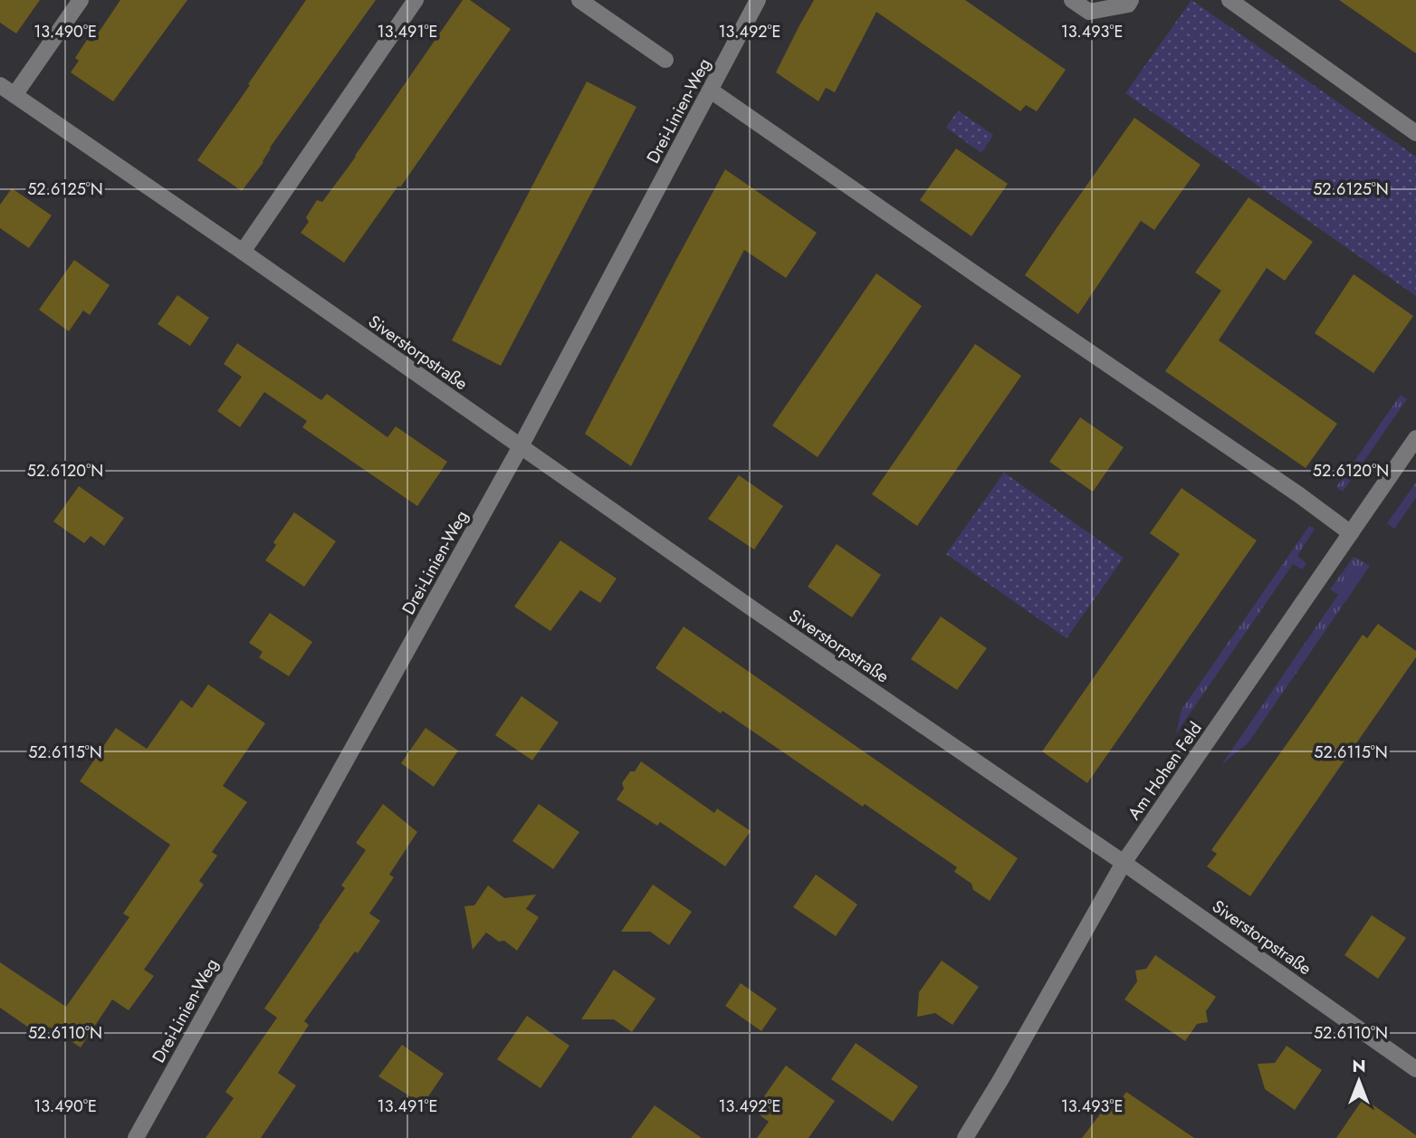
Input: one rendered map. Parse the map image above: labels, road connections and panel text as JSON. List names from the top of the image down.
{
  "streets": {
    "street": ["Drei-Linien-Weg", "Siverstorpstraße", "Am Hohen Feld"]
  },
  "crossings": [
    ["Drei-Linien-Weg", "Siverstorpstraße"],
    ["Siverstorpstraße", "Am Hohen Feld"]
  ],
  "north": "top",
  "coordinates": [
    "13.490°E",
    "13.491°E",
    "13.492°E",
    "13.493°E",
    "52.6125°N",
    "52.6120°N",
    "52.6115°N",
    "52.6110°N"
  ]
}
